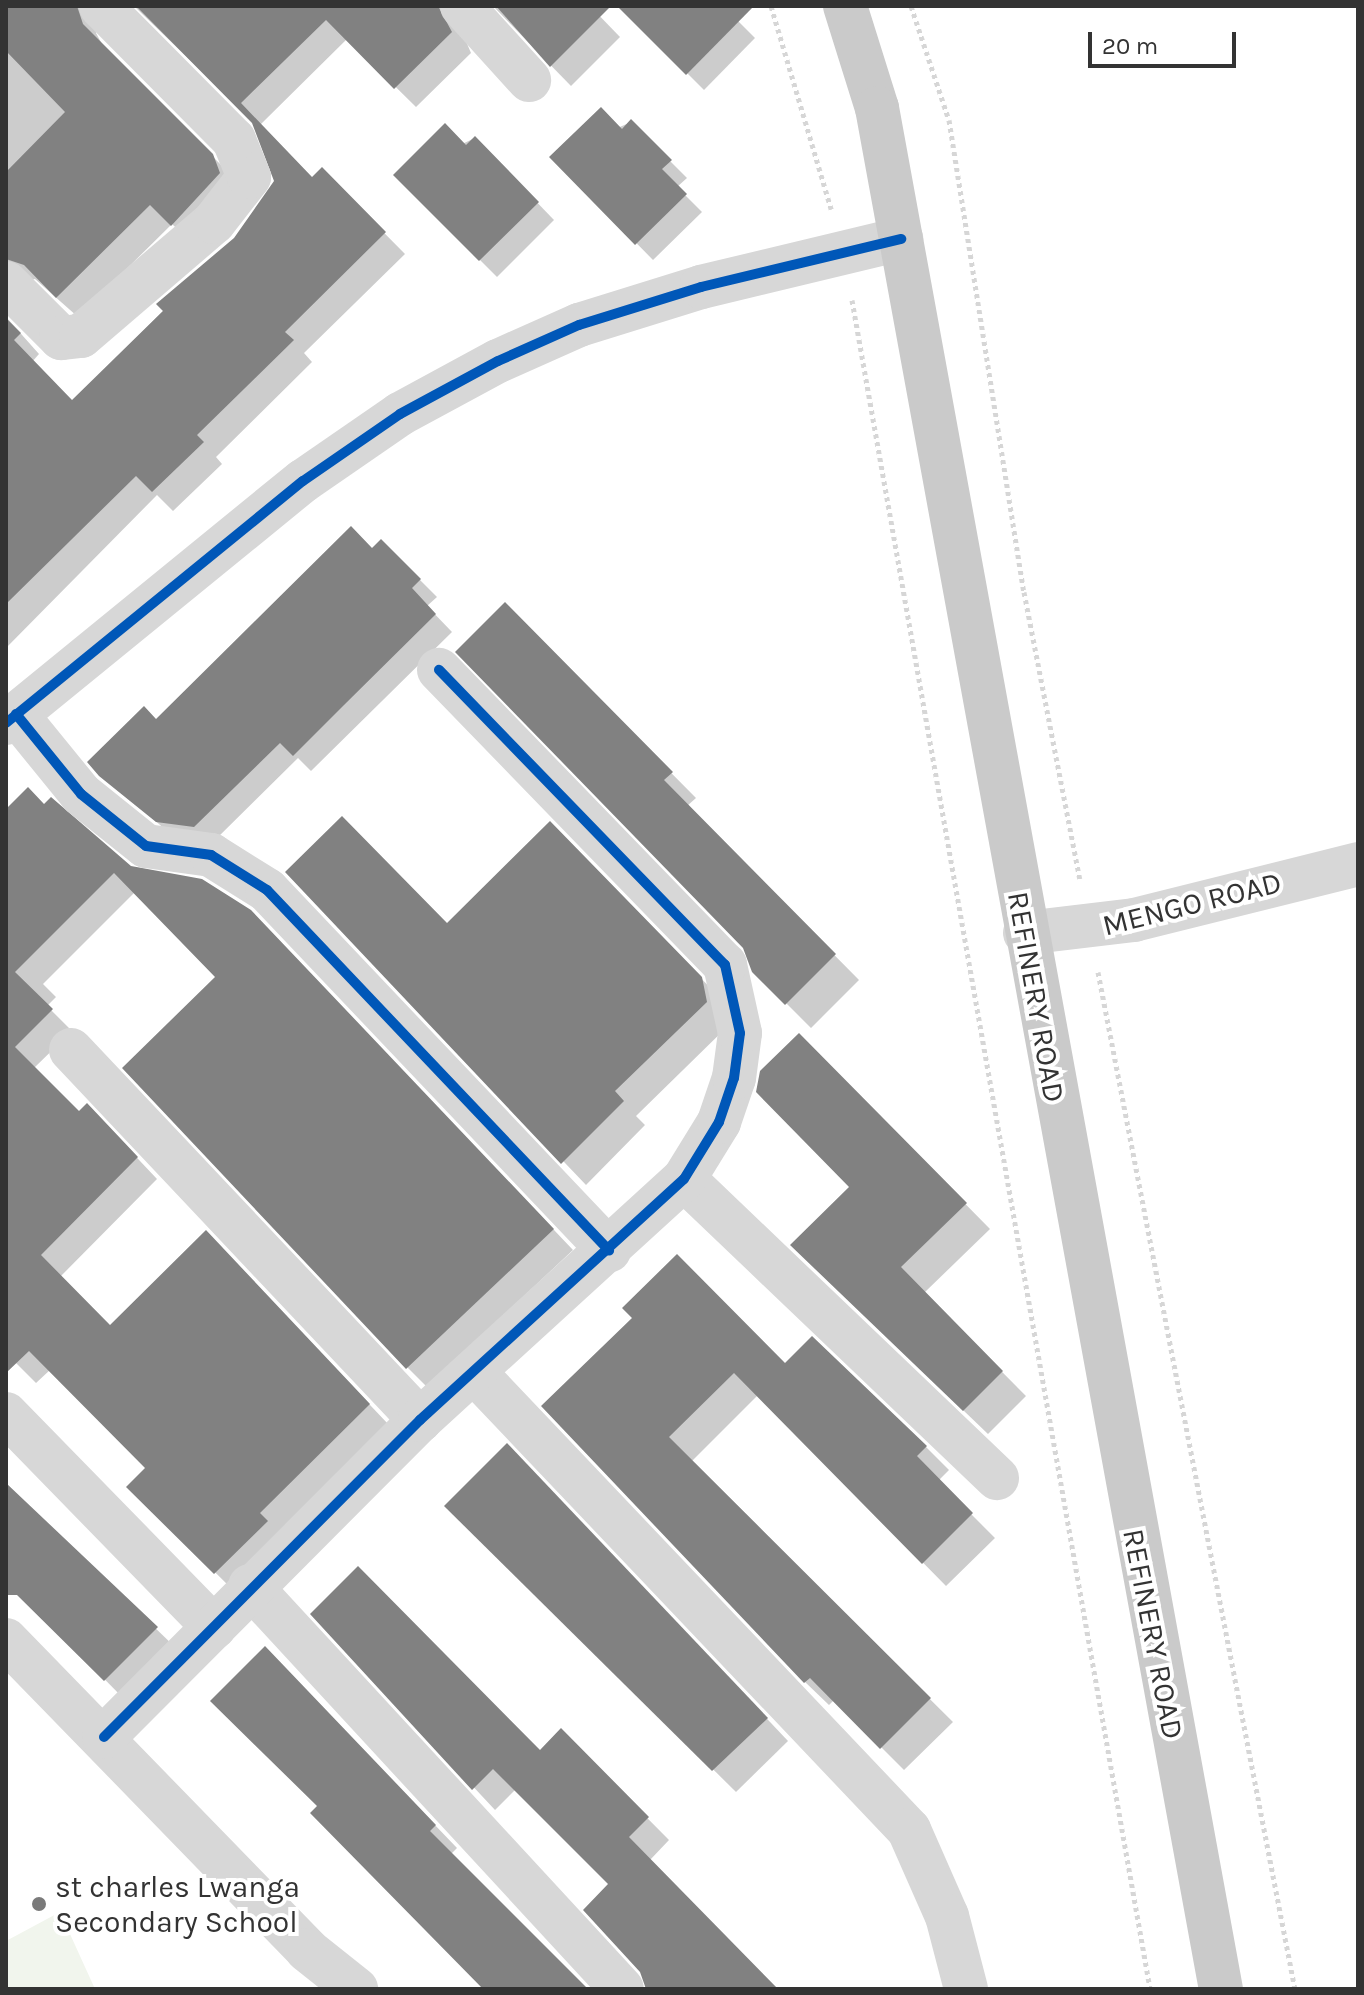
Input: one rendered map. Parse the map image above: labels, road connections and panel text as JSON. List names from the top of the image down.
{
  "streets": {
    "main road": ["REFINERY ROAD"],
    "street": ["MENGO ROAD"]
  },
  "crossings": [
    ["MENGO ROAD", "REFINERY ROAD"]
  ],
  "places": ["st charles Lwanga Secondary School"],
  "scale_bar": "20 m"
}
